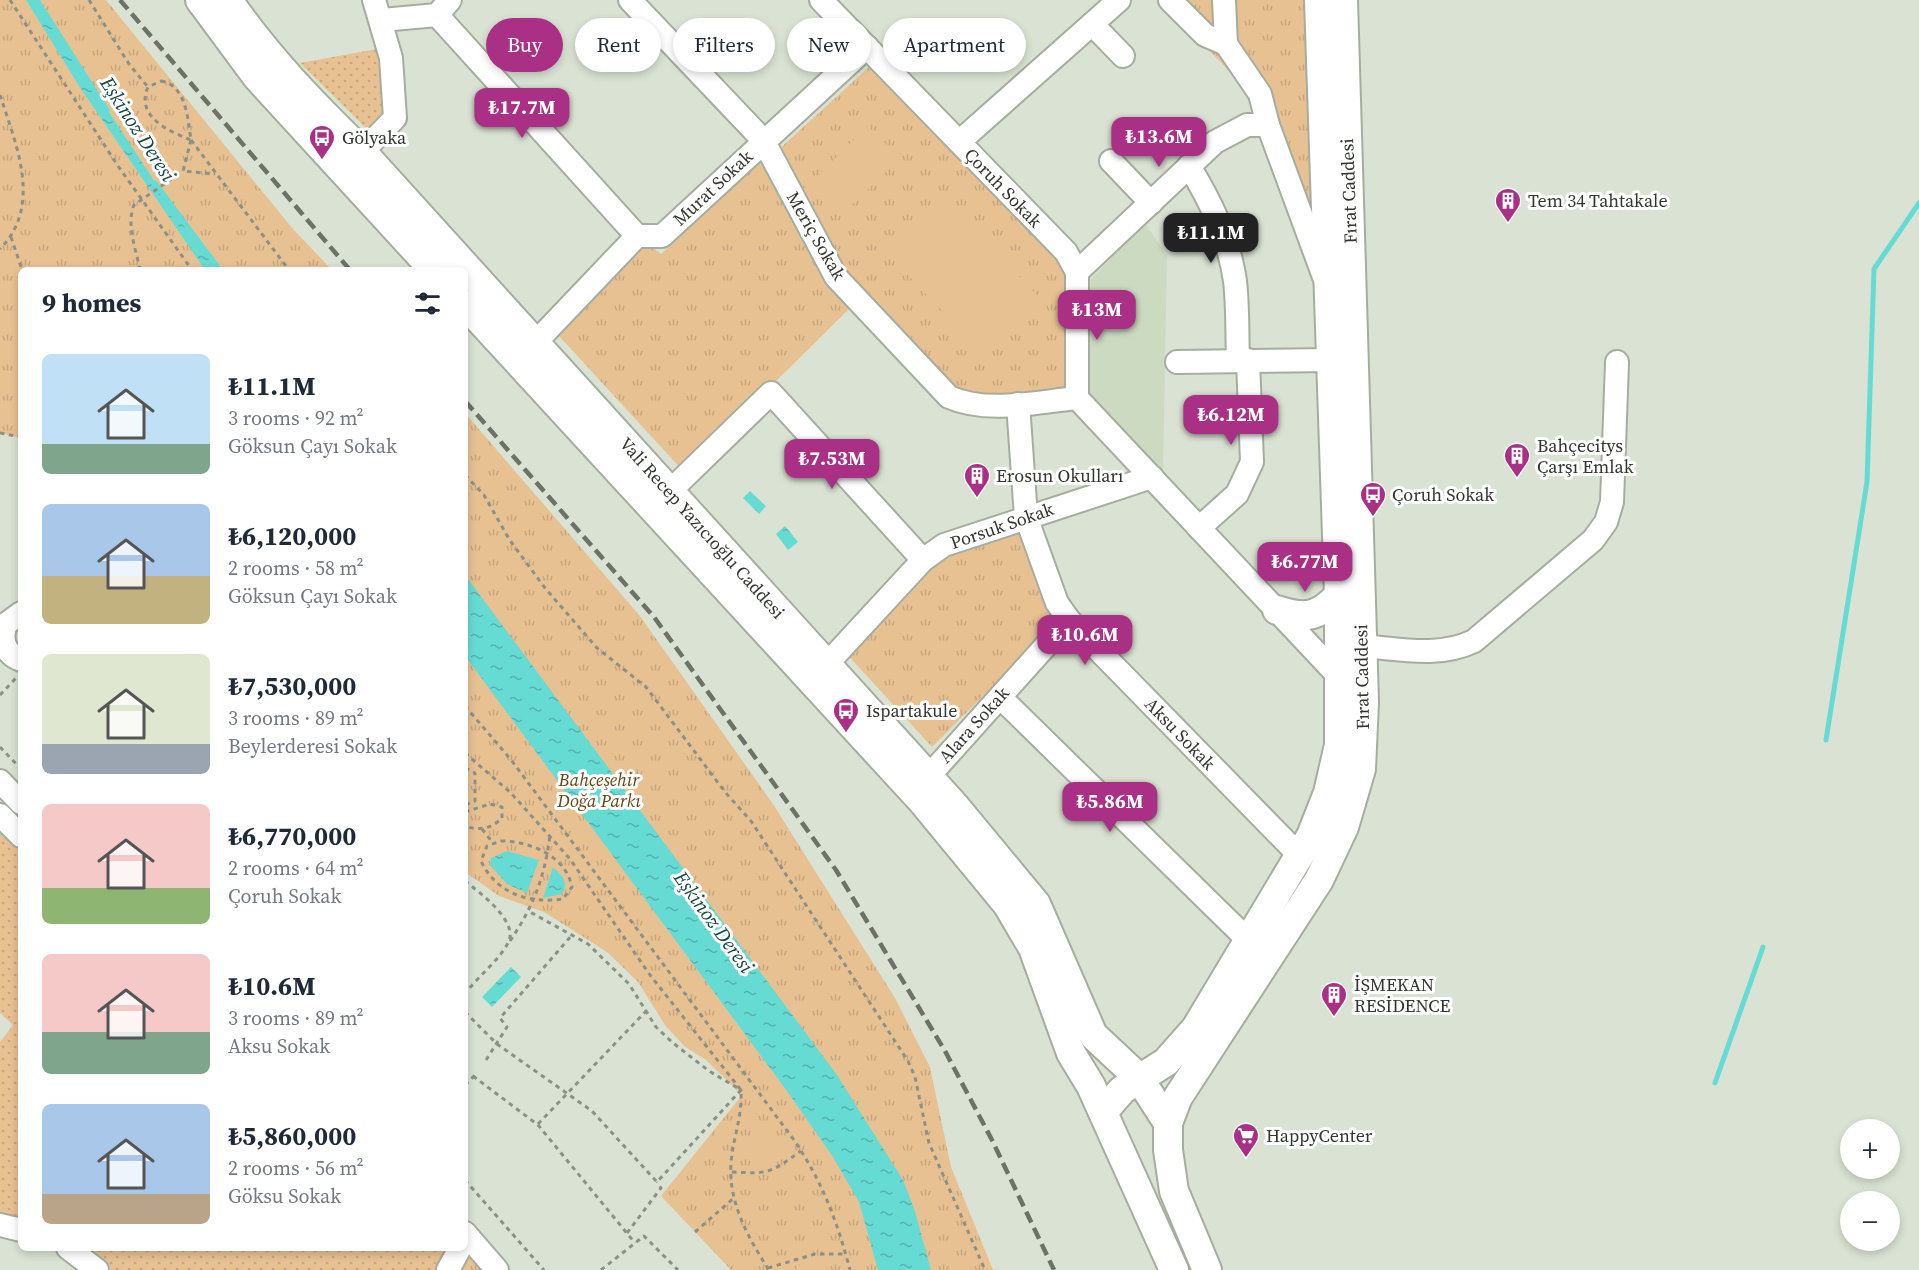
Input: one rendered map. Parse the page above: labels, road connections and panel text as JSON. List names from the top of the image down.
{
  "streets": {
    "main road": ["Fırat Caddesi", "Vali Recep Yazıcıoğlu Caddesi"],
    "street": [
      "Murat Sokak",
      "Çoruh Sokak",
      "Meriç Sokak",
      "Porsuk Sokak",
      "Alara Sokak",
      "Aksu Sokak"
    ]
  },
  "crossings": [
    ["Murat Sokak", "Meriç Sokak"],
    ["Fırat Caddesi", "Vali Recep Yazıcıoğlu Caddesi"],
    ["Fırat Caddesi", "Aksu Sokak"],
    ["Meriç Sokak", "Aksu Sokak"],
    ["Porsuk Sokak", "Vali Recep Yazıcıoğlu Caddesi"],
    ["Porsuk Sokak", "Aksu Sokak"],
    ["Vali Recep Yazıcıoğlu Caddesi", "Alara Sokak"],
    ["Alara Sokak", "Aksu Sokak"]
  ],
  "water": ["Eşkinoz Deresi"],
  "parks": ["Bahçeşehir Doğa Parkı"],
  "places": {
    "bus stop": ["Gölyaka", "Çoruh Sokak", "Ispartakule"],
    "building": [
      "Tem 34 Tahtakale",
      "Bahçecitys Çarşı Emlak",
      "Erosun Okulları",
      "İŞMEKAN RESİDENCE"
    ],
    "supermarket": ["HappyCenter"]
  },
  "page": {
    "chip": [
      "Buy",
      "Rent",
      "Filters",
      "New",
      "Apartment"
    ],
    "price": [
      "₺17.7M",
      "₺13.6M",
      "₺11.1M",
      "₺13M",
      "₺6.12M",
      "₺7.53M",
      "₺6.77M",
      "₺10.6M",
      "₺5.86M"
    ],
    "heading": "9 homes",
    "list": [
      {
        "name": "₺11.1M",
        "note": "3 rooms · 92 m² · Göksun Çayı Sokak"
      },
      {
        "name": "₺6,120,000",
        "note": "2 rooms · 58 m² · Göksun Çayı Sokak"
      },
      {
        "name": "₺7,530,000",
        "note": "3 rooms · 89 m² · Beylerderesi Sokak"
      },
      {
        "name": "₺6,770,000",
        "note": "2 rooms · 64 m² · Çoruh Sokak"
      },
      {
        "name": "₺10.6M",
        "note": "3 rooms · 89 m² · Aksu Sokak"
      },
      {
        "name": "₺5,860,000",
        "note": "2 rooms · 56 m² · Göksu Sokak"
      }
    ],
    "map_buttons": ["+", "−"]
  }
}
